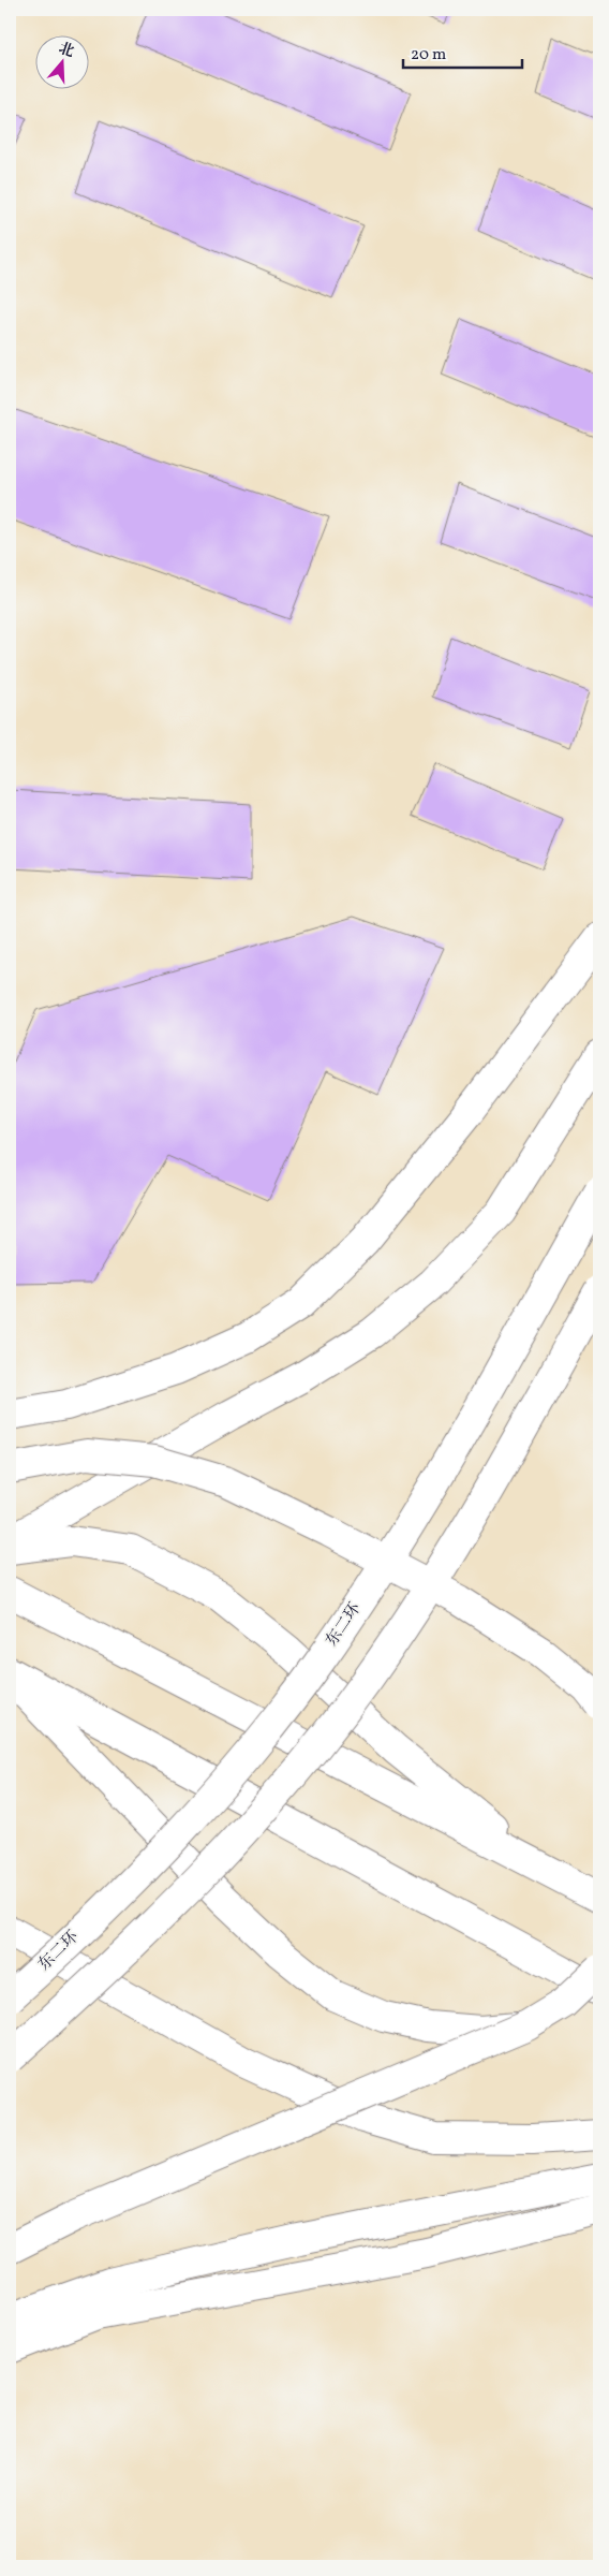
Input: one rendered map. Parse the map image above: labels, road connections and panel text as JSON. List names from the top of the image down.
{
  "streets": {
    "main road": ["东二环"]
  },
  "scale_bar": "20 m",
  "north": "top"
}
